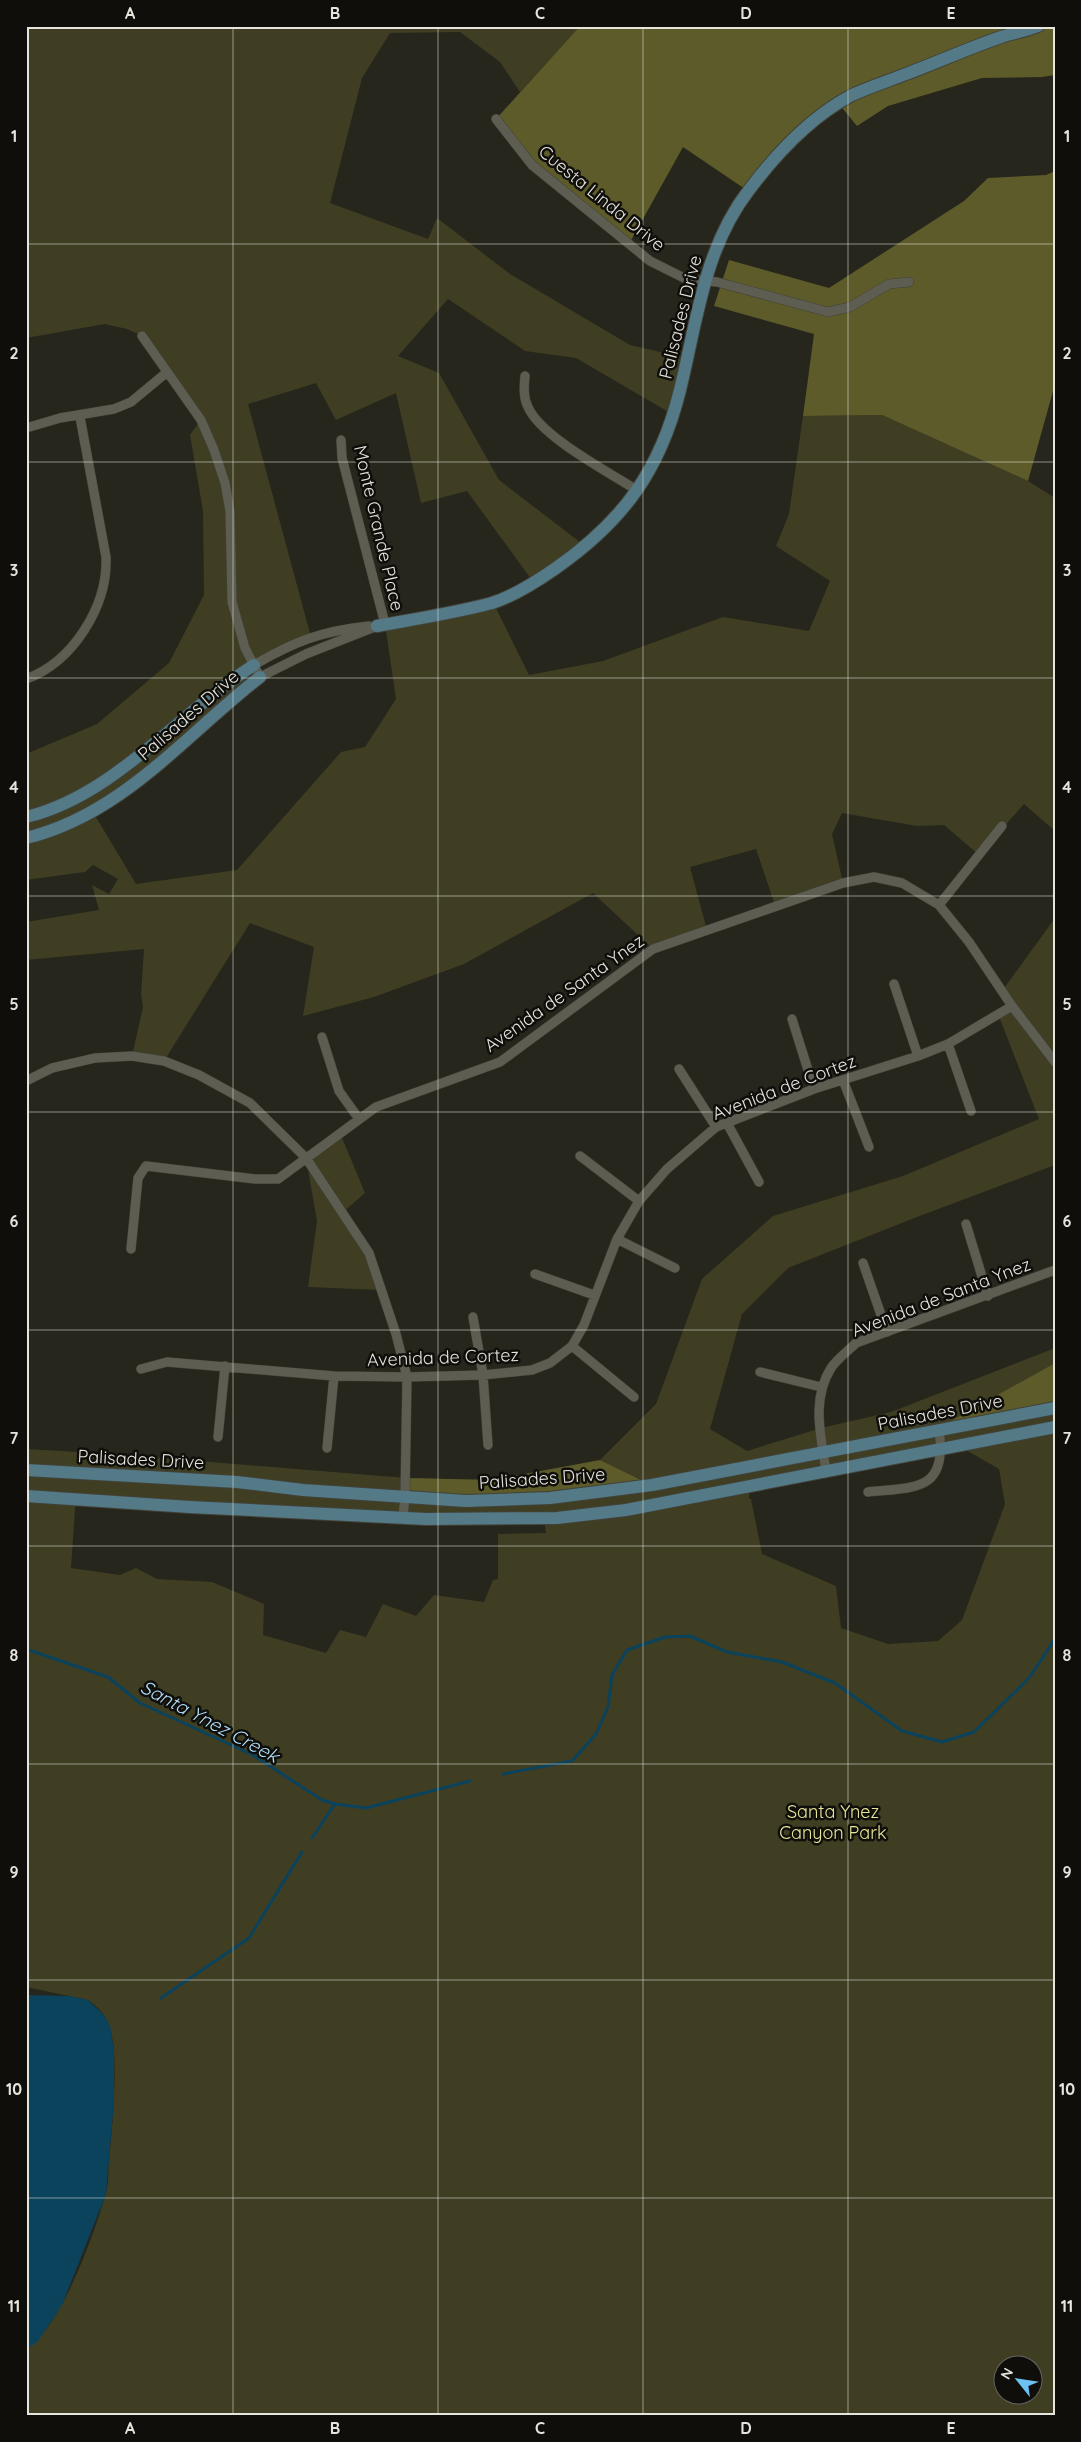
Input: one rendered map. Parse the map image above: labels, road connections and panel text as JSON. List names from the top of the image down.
{
  "streets": {
    "street": [
      "Cuesta Linda Drive",
      "Palisades Drive",
      "Monte Grande Place",
      "Avenida de Santa Ynez",
      "Avenida de Cortez"
    ]
  },
  "crossings": [
    ["Cuesta Linda Drive", "Palisades Drive"],
    ["Palisades Drive", "Monte Grande Place"],
    ["Palisades Drive", "Avenida de Santa Ynez"],
    ["Avenida de Santa Ynez", "Avenida de Cortez"]
  ],
  "water": ["Santa Ynez Creek"],
  "parks": ["Santa Ynez Canyon Park"],
  "north": "top left",
  "grid": {
    "columns": [
      "A",
      "B",
      "C",
      "D",
      "E"
    ],
    "rows": [
      "1",
      "2",
      "3",
      "4",
      "5",
      "6",
      "7",
      "8",
      "9",
      "10",
      "11"
    ]
  }
}
